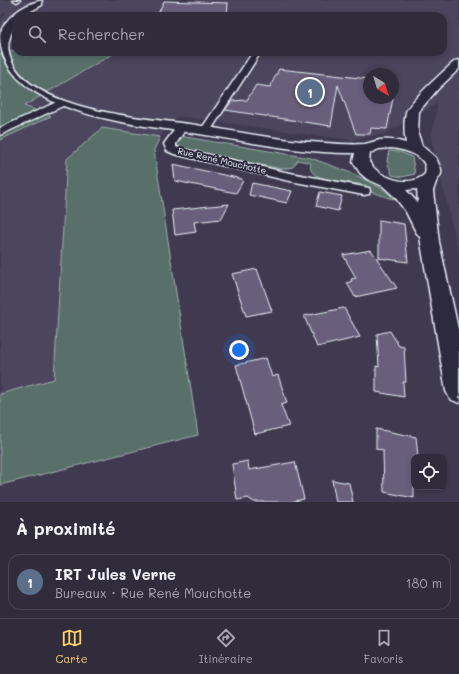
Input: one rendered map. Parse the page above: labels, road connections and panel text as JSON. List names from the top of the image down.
{
  "streets": {
    "street": ["Rue René Mouchotte"]
  },
  "north": "bottom right",
  "page": {
    "search": "Rechercher",
    "pins": "1",
    "heading": "À proximité",
    "list": [
      {
        "mark": "1",
        "name": "IRT Jules Verne",
        "note": "Bureaux · Rue René Mouchotte",
        "value": "180 m"
      }
    ],
    "nav": ["Carte", "Itinéraire", "Favoris"]
  }
}
